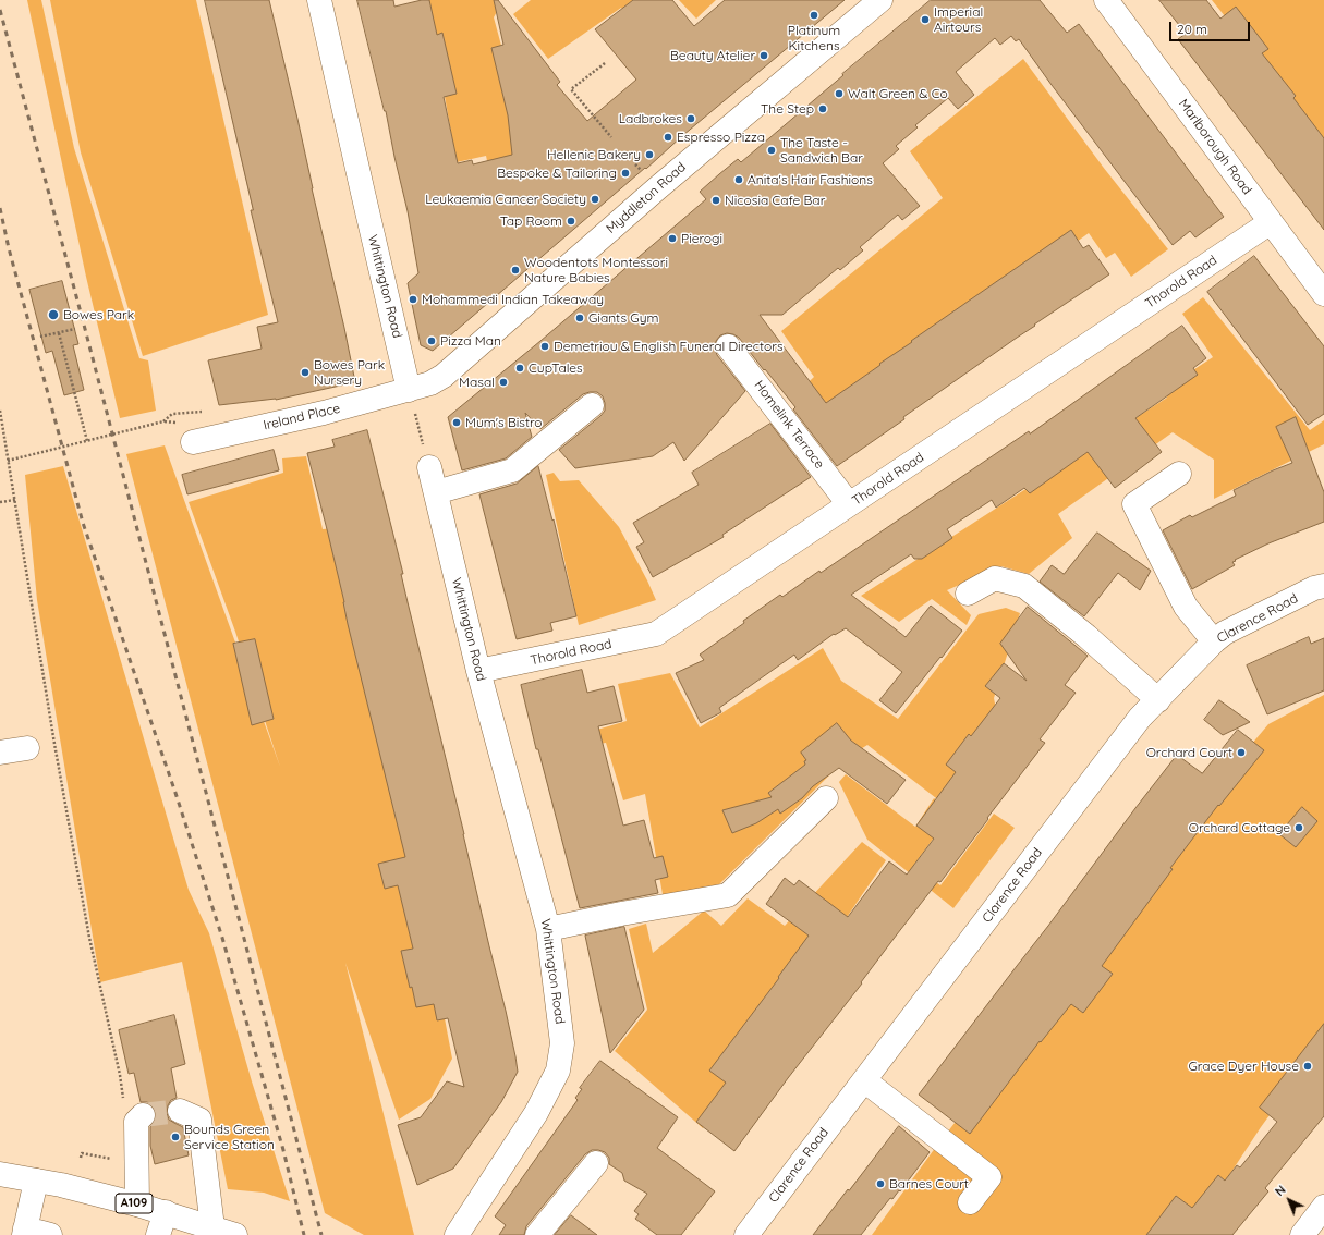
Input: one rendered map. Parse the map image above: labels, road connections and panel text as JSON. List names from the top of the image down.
{
  "streets": {
    "street": [
      "Marlborough Road",
      "Myddleton Road",
      "Thorold Road",
      "Whittington Road",
      "Ireland Place",
      "Homelink Terrace",
      "Clarence Road",
      "A109"
    ]
  },
  "crossings": [
    ["Marlborough Road", "Thorold Road"],
    ["Myddleton Road", "Whittington Road"],
    ["Myddleton Road", "Ireland Place"],
    ["Thorold Road", "Whittington Road"],
    ["Thorold Road", "Homelink Terrace"],
    ["Whittington Road", "Ireland Place"]
  ],
  "places": [
    "Platinum Kitchens",
    "Imperial Airtours",
    "Beauty Atelier",
    "Walt Green & Co",
    "The Step",
    "Ladbrokes",
    "Espresso Pizza",
    "The Taste - Sandwich Bar",
    "Hellenic Bakery",
    "Bespoke & Tailoring",
    "Anita's Hair Fashions",
    "Leukaemia Cancer Society",
    "Nicosia Cafe Bar",
    "Tap Room",
    "Pierogi",
    "Woodentots Montessori Nature Babies",
    "Mohammedi Indian Takeaway",
    "Bowes Park",
    "Giants Gym",
    "Pizza Man",
    "Demetriou & English Funeral Directors",
    "CupTales",
    "Bowes Park Nursery",
    "Masal",
    "Mum's Bistro",
    "Orchard Court",
    "Orchard Cottage",
    "Grace Dyer House",
    "Bounds Green Service Station",
    "Barnes Court"
  ],
  "scale_bar": "20 m",
  "north": "top left"
}
